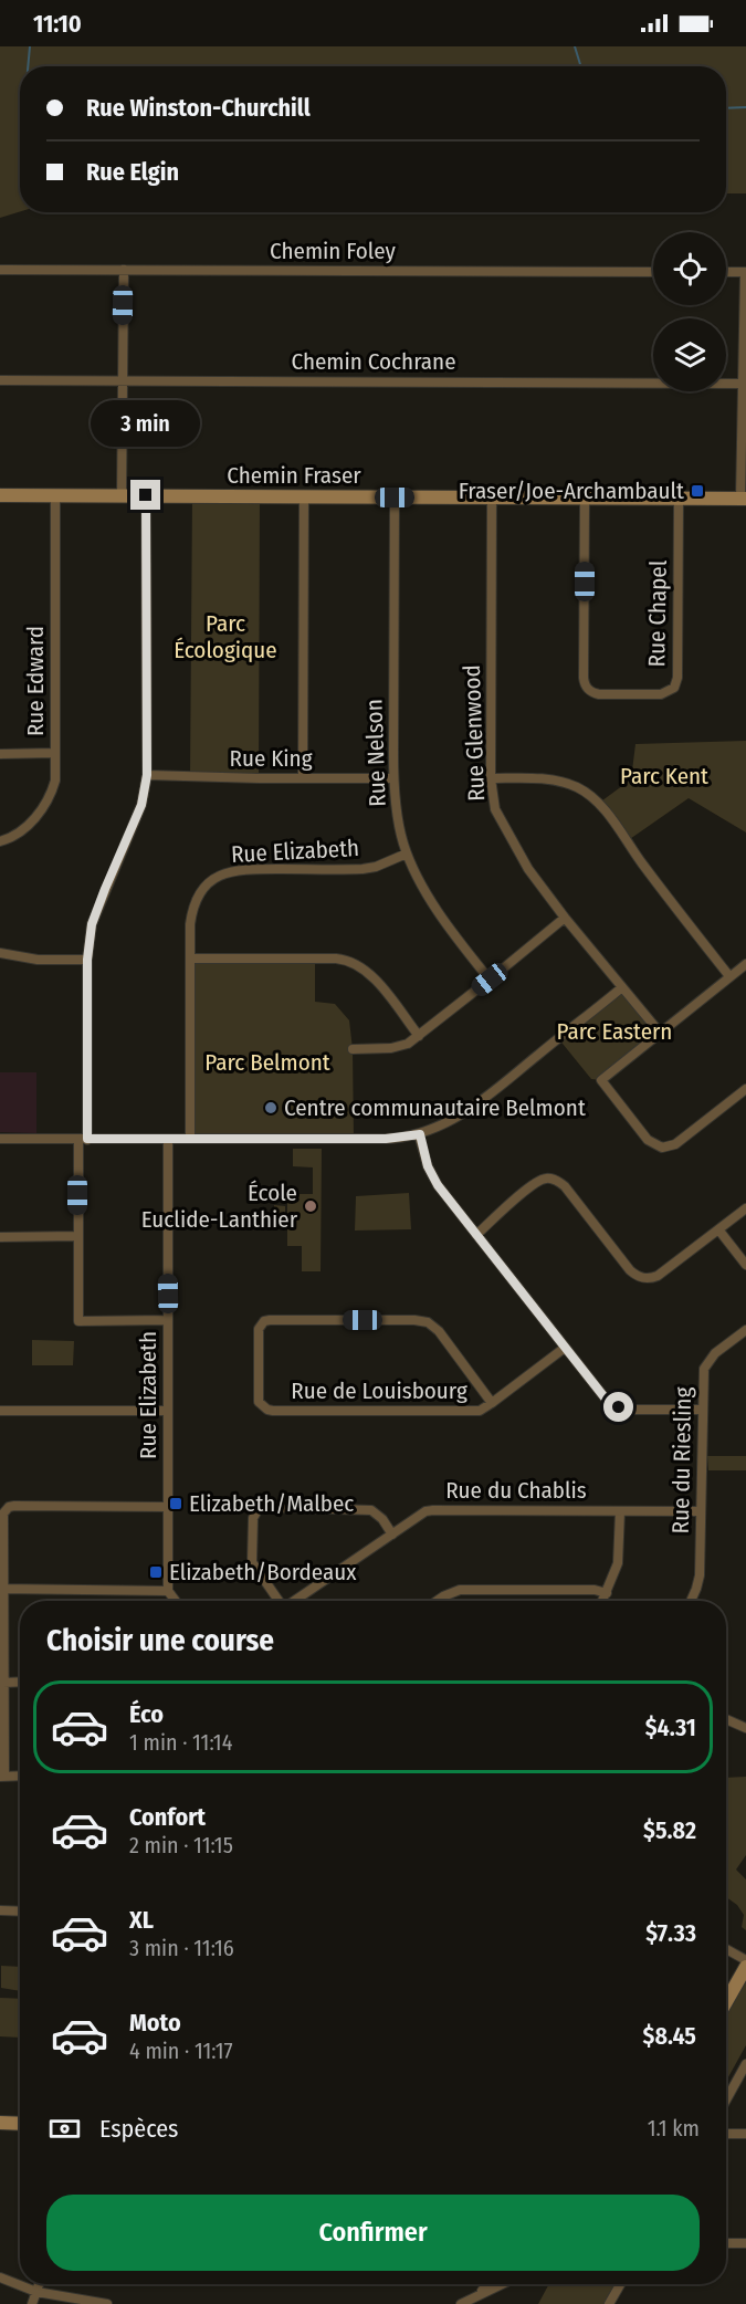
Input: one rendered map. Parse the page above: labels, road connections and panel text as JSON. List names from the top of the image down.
{
  "streets": {
    "street": [
      "Chemin Foley",
      "Chemin Cochrane",
      "Chemin Fraser",
      "Rue Chapel",
      "Rue Edward",
      "Rue Glenwood",
      "Rue Nelson",
      "Rue King",
      "Rue Elizabeth",
      "Rue de Louisbourg",
      "Rue du Riesling",
      "Rue du Chablis"
    ]
  },
  "crossings": [
    ["Chemin Fraser", "Rue Chapel"],
    ["Chemin Fraser", "Rue Edward"],
    ["Chemin Fraser", "Rue Glenwood"],
    ["Chemin Fraser", "Rue Nelson"],
    ["Rue Nelson", "Rue King"],
    ["Rue Nelson", "Rue Elizabeth"],
    ["Rue du Riesling", "Rue du Chablis"]
  ],
  "parks": [
    "Parc Écologique",
    "Parc Kent",
    "Parc Eastern",
    "Parc Belmont"
  ],
  "places": {
    "transit": ["Fraser/Joe-Archambault", "Elizabeth/Malbec", "Elizabeth/Bordeaux"],
    "other": ["Centre communautaire Belmont", "École Euclide-Lanthier"]
  },
  "page": {
    "status": "11:10",
    "banner": ["Rue Winston-Churchill", "Rue Elgin"],
    "bubble": "3 min",
    "heading": "Choisir une course",
    "list": [
      {
        "name": "Éco",
        "note": "1 min · 11:14",
        "value": "$4.31"
      },
      {
        "name": "Confort",
        "note": "2 min · 11:15",
        "value": "$5.82"
      },
      {
        "name": "XL",
        "note": "3 min · 11:16",
        "value": "$7.33"
      },
      {
        "name": "Moto",
        "note": "4 min · 11:17",
        "value": "$8.45"
      }
    ],
    "pay": ["Espèces", "1.1 km"],
    "buttons": "Confirmer"
  }
}
